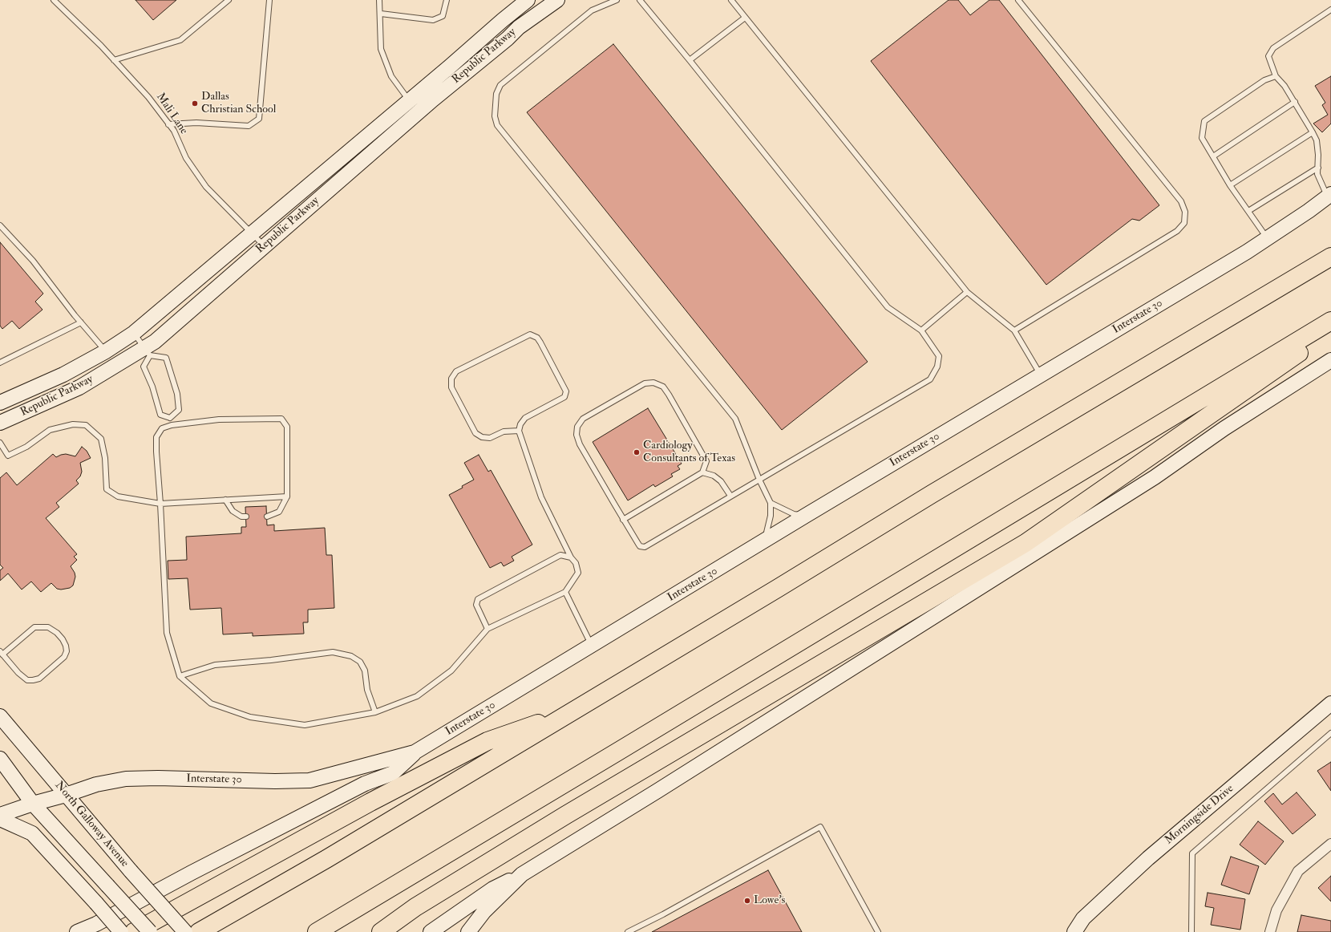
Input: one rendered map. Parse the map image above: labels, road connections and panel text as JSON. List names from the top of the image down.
{
  "streets": {
    "main road": [
      "Republic Parkway",
      "Interstate 30",
      "Morningside Drive",
      "North Galloway Avenue"
    ],
    "lane": ["Mali Lane"]
  },
  "crossings": [
    ["Republic Parkway", "Mali Lane"],
    ["Interstate 30", "North Galloway Avenue"]
  ],
  "places": ["Dallas Christian School", "Cardiology Consultants of Texas", "Lowe's"]
}
